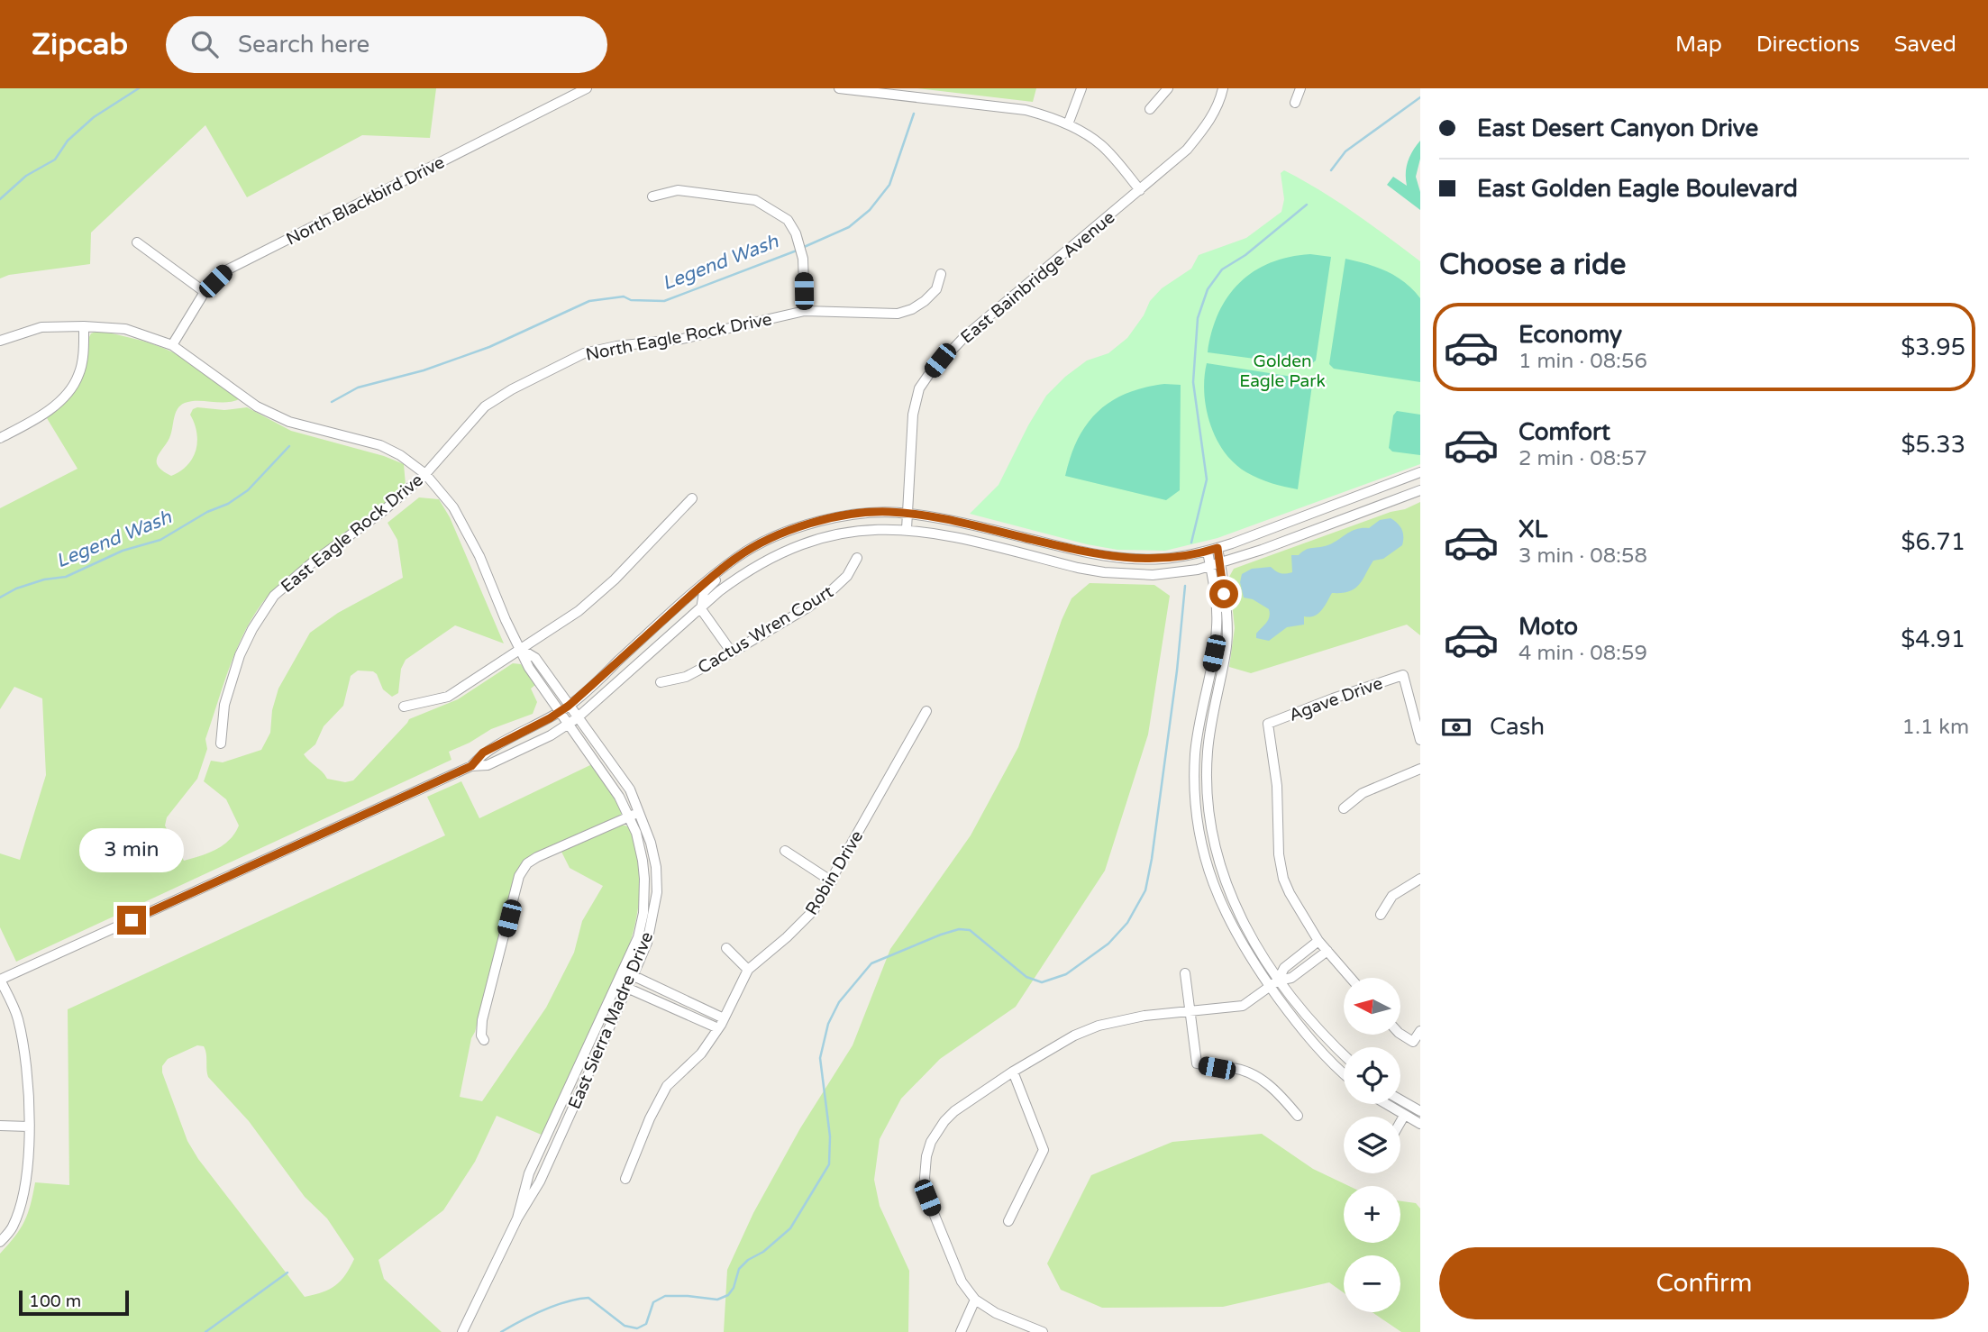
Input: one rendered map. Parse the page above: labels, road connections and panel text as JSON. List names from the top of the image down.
{
  "streets": {
    "street": [
      "North Blackbird Drive",
      "East Bainbridge Avenue",
      "North Eagle Rock Drive",
      "East Eagle Rock Drive",
      "Cactus Wren Court",
      "Agave Drive",
      "Robin Drive",
      "East Sierra Madre Drive"
    ]
  },
  "crossings": [
    ["North Eagle Rock Drive", "East Eagle Rock Drive"]
  ],
  "water": ["Legend Wash"],
  "parks": ["Golden Eagle Park"],
  "scale_bar": "100 m",
  "north": "left",
  "page": {
    "header": "Zipcab",
    "search": "Search here",
    "nav": ["Map", "Directions", "Saved"],
    "banner": ["East Desert Canyon Drive", "East Golden Eagle Boulevard"],
    "heading": "Choose a ride",
    "list": [
      {
        "name": "Economy",
        "note": "1 min · 08:56",
        "value": "$3.95"
      },
      {
        "name": "Comfort",
        "note": "2 min · 08:57",
        "value": "$5.33"
      },
      {
        "name": "XL",
        "note": "3 min · 08:58",
        "value": "$6.71"
      },
      {
        "name": "Moto",
        "note": "4 min · 08:59",
        "value": "$4.91"
      }
    ],
    "pay": ["Cash", "1.1 km"],
    "bubble": "3 min",
    "map_buttons": ["+", "−"],
    "buttons": "Confirm",
    "scale": "100 m"
  }
}
